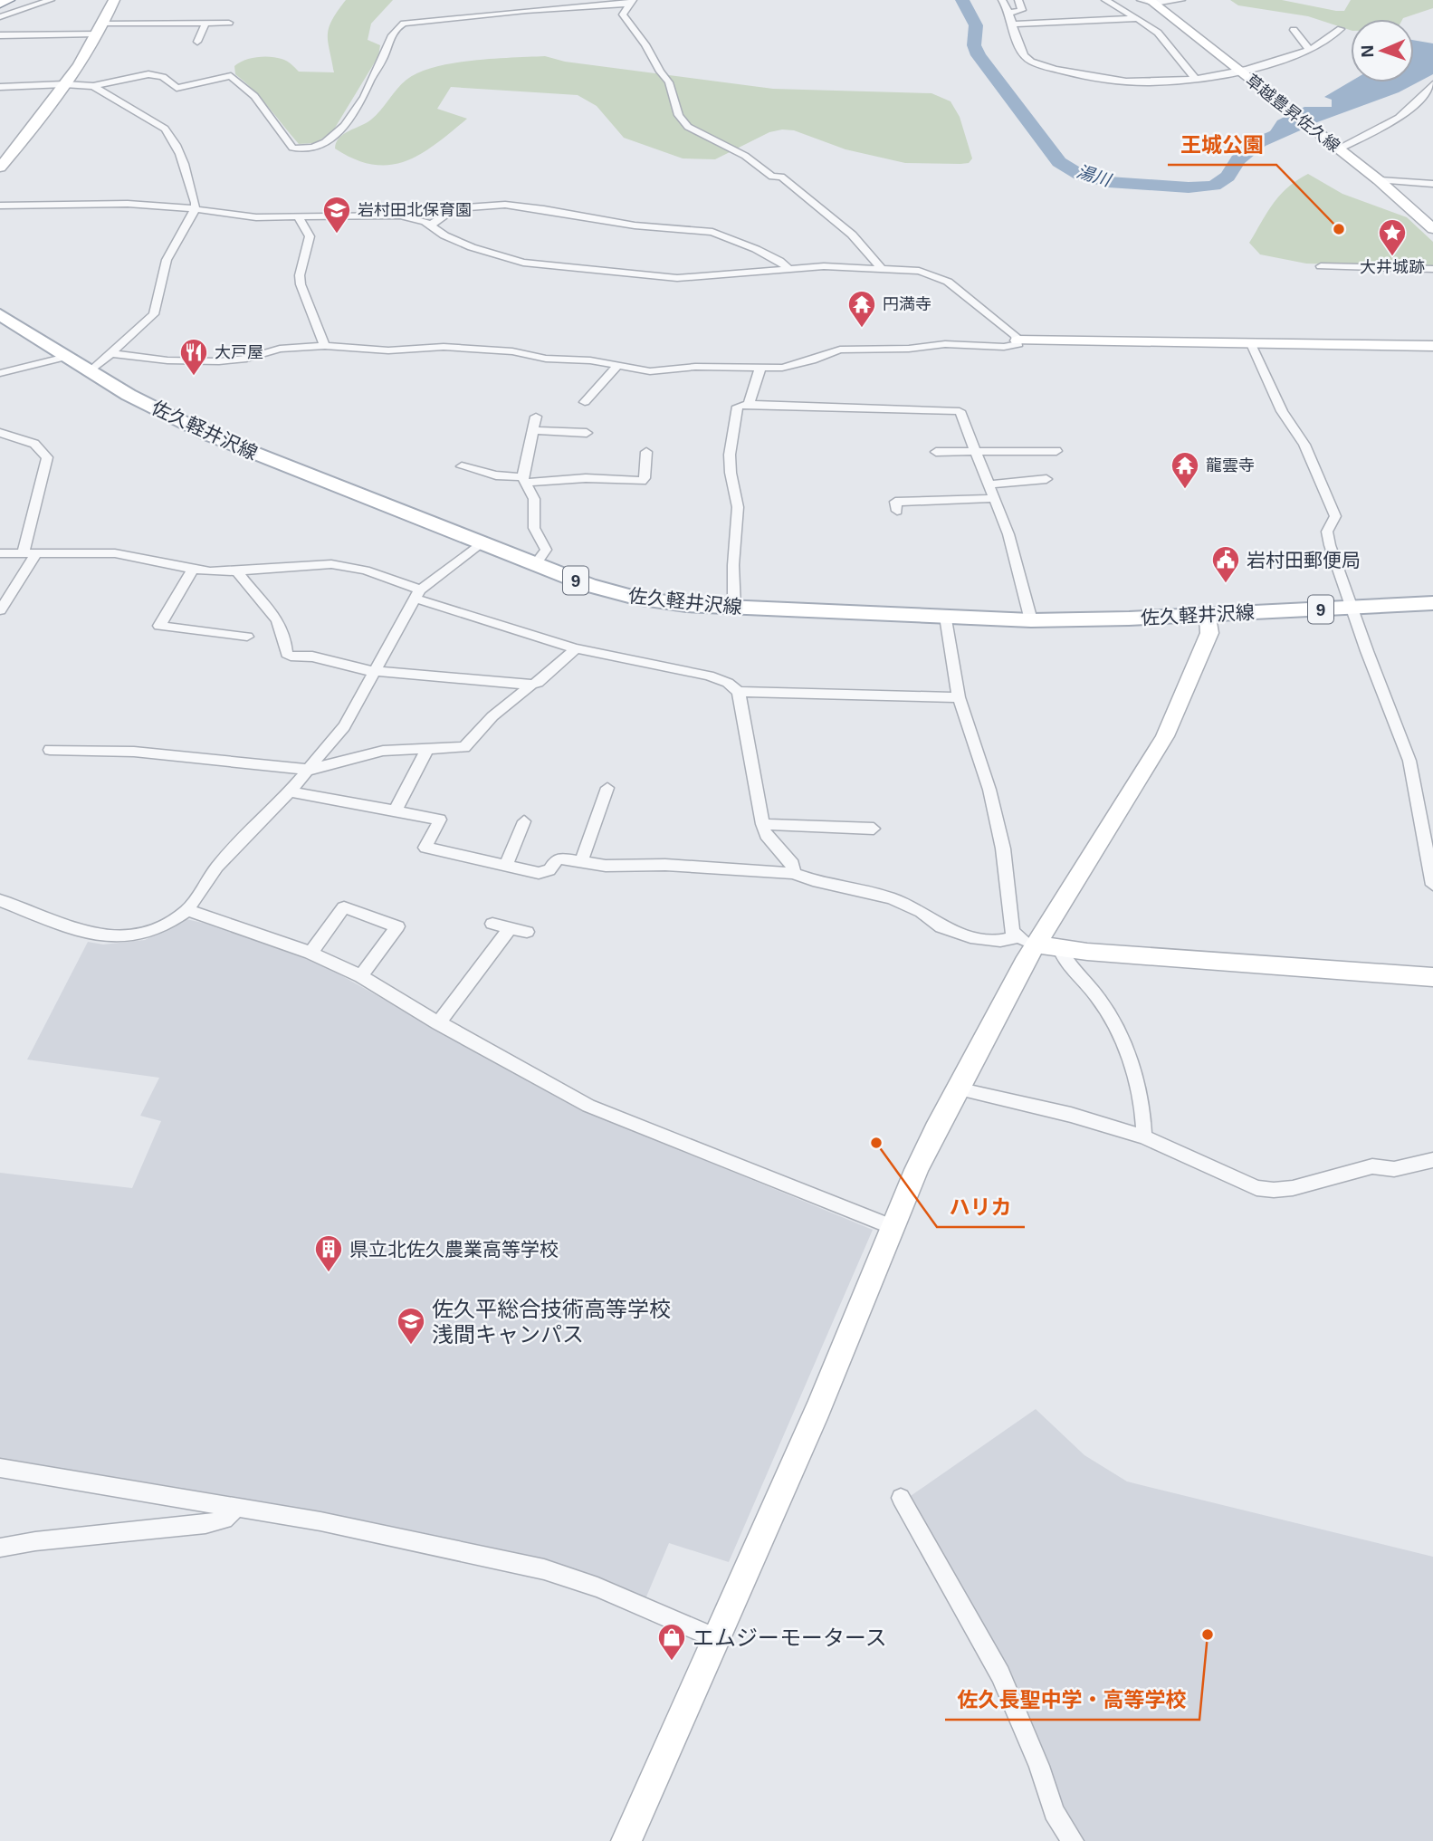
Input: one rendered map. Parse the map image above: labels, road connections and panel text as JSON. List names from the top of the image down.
{
  "streets": {
    "main road": ["佐久軽井沢線", "9"],
    "street": ["草越豊昇佐久線"]
  },
  "water": ["湯川"],
  "places": {
    "other": ["王城公園", "ハリカ", "佐久長聖中学・高等学校"],
    "school or university": ["岩村田北保育園", "佐久平総合技術高等学校 浅間キャンパス"],
    "place": ["大井城跡"],
    "temple": ["円満寺", "龍雲寺"],
    "restaurant": ["大戸屋"],
    "public building": ["岩村田郵便局"],
    "building": ["県立北佐久農業高等学校"],
    "shop": ["エムジーモータース"]
  },
  "north": "left"
}
